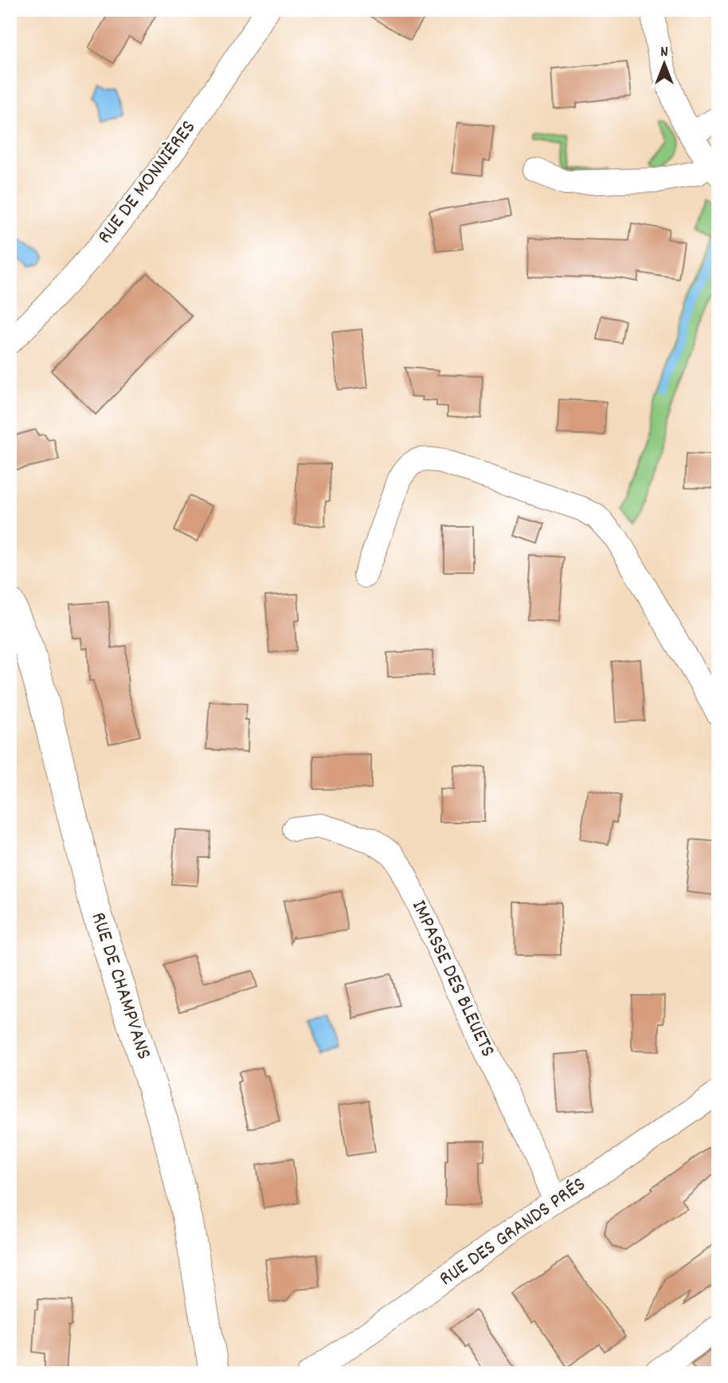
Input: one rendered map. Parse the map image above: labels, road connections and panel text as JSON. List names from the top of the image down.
{
  "streets": {
    "street": [
      "RUE DE MONNIÈRES",
      "IMPASSE DES BLEUETS",
      "RUE DE CHAMPVANS",
      "RUE DES GRANDS PRÉS"
    ]
  },
  "crossings": [
    ["IMPASSE DES BLEUETS", "RUE DES GRANDS PRÉS"]
  ],
  "north": "top"
}
